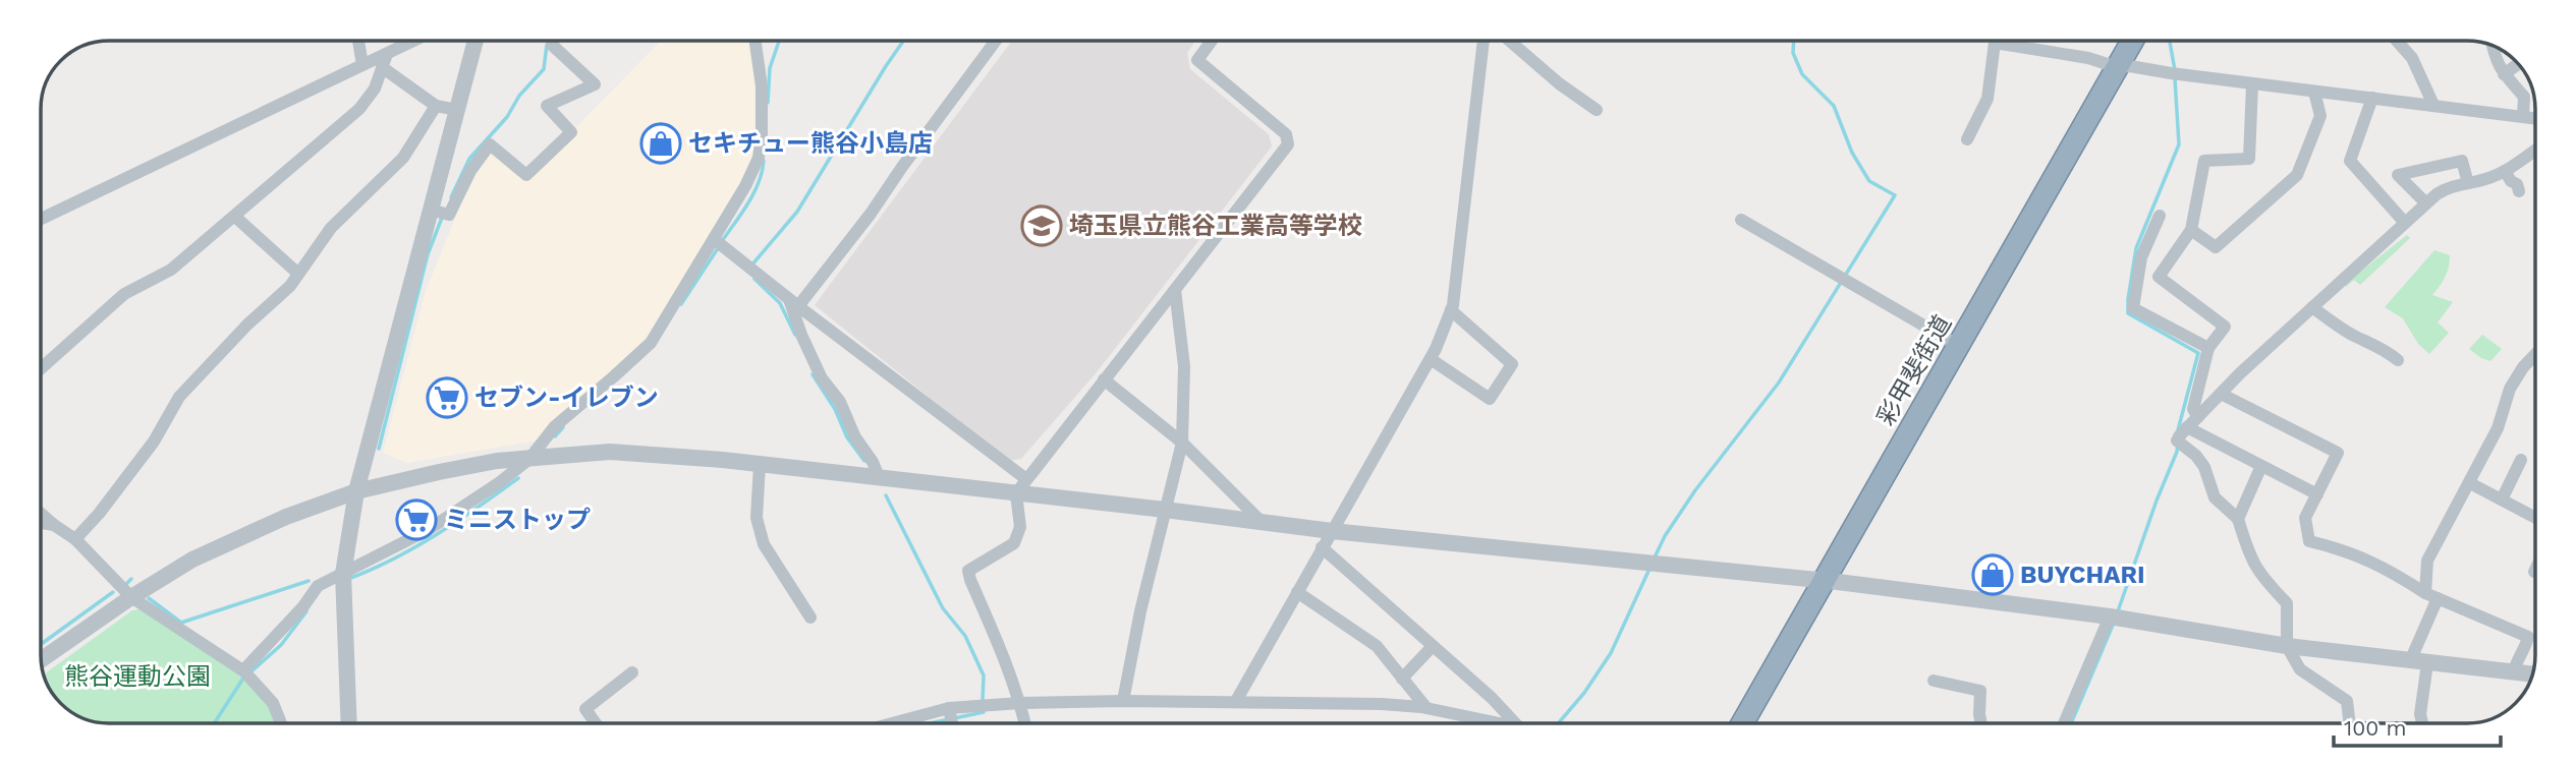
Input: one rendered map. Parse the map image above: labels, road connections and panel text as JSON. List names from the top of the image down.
{
  "streets": {
    "highway": ["彩甲斐街道"]
  },
  "parks": ["熊谷運動公園"],
  "places": {
    "shop": ["セキチュー熊谷小島店", "BUYCHARI"],
    "school or university": ["埼玉県立熊谷工業高等学校"],
    "supermarket": ["セブン-イレブン", "ミニストップ"]
  },
  "scale_bar": "100 m"
}
